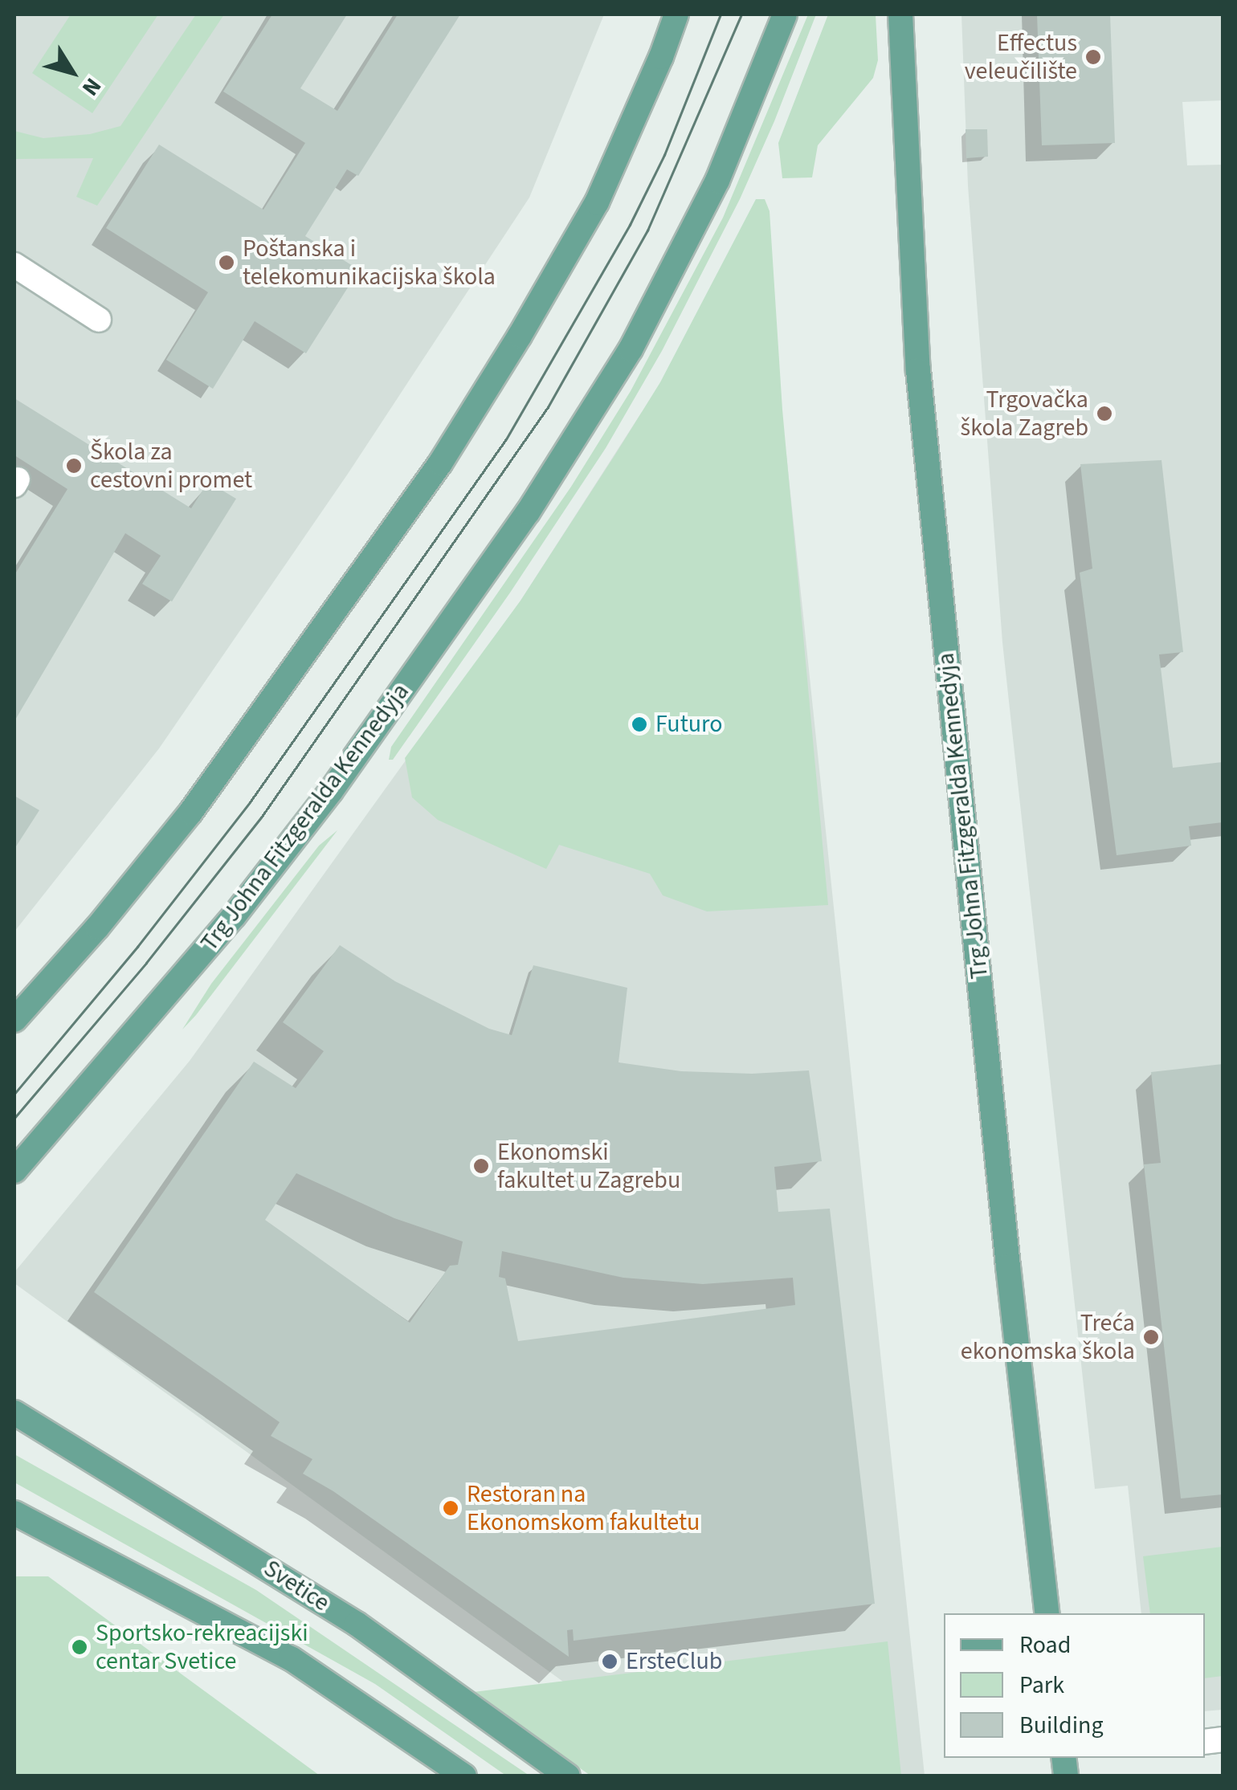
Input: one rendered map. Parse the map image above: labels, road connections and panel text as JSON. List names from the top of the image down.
{
  "streets": {
    "main road": ["Trg Johna Fitzgeralda Kennedyja", "Svetice"]
  },
  "places": [
    "Effectus veleučilište",
    "Poštanska i telekomunikacijska škola",
    "Trgovačka škola Zagreb",
    "Škola za cestovni promet",
    "Futuro",
    "Ekonomski fakultet u Zagrebu",
    "Treća ekonomska škola",
    "Restoran na Ekonomskom fakultetu",
    "Sportsko-rekreacijski centar Svetice",
    "ErsteClub"
  ],
  "legend": ["Road", "Park", "Building"],
  "north": "bottom right"
}
